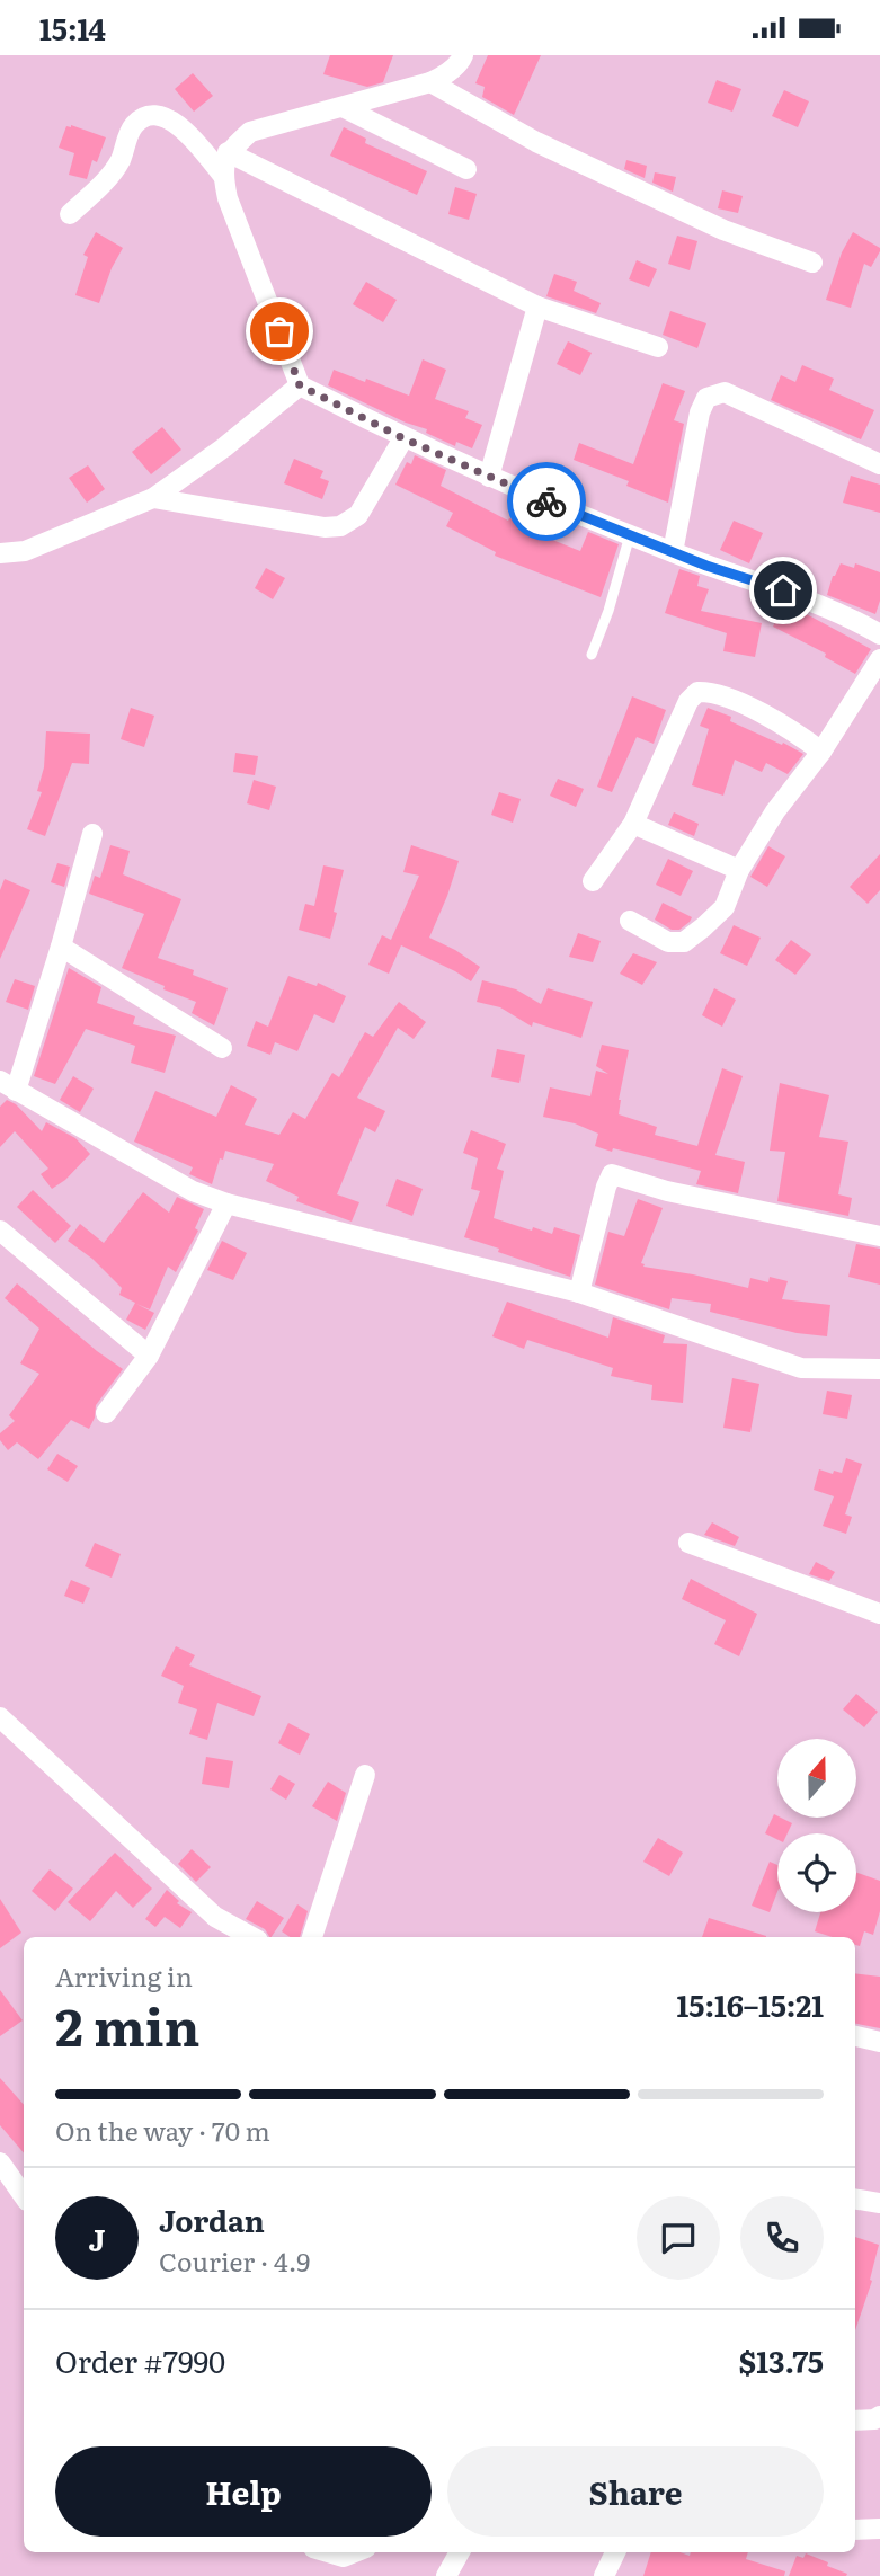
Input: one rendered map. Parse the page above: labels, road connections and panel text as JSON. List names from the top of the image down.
{
  "north": "top",
  "page": {
    "status": "15:14",
    "heading": ["2 min", "Arriving in", "15:16–15:21"],
    "panel": [
      "Jordan",
      "Courier · 4.9",
      "Order #7990",
      "$13.75"
    ],
    "bar": "On the way · 70 m",
    "round": "J",
    "buttons": ["Help", "Share"]
  }
}
